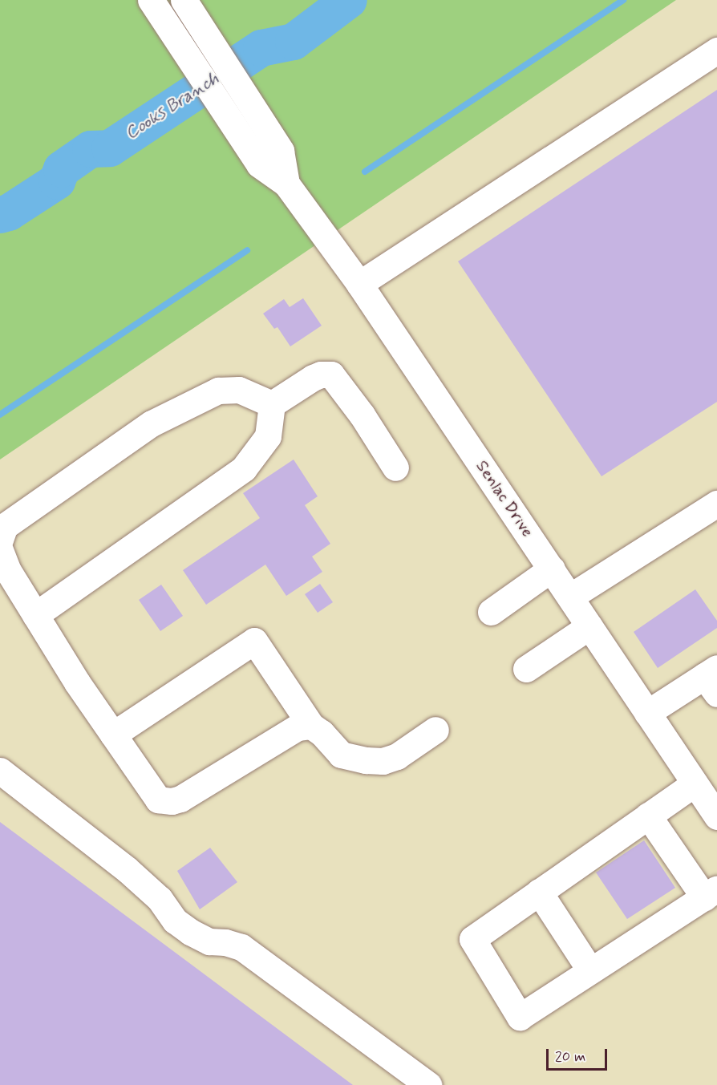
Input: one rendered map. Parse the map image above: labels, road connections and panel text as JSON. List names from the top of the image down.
{
  "streets": {
    "street": ["Senlac Drive"]
  },
  "water": ["Cooks Branch"],
  "scale_bar": "20 m"
}
